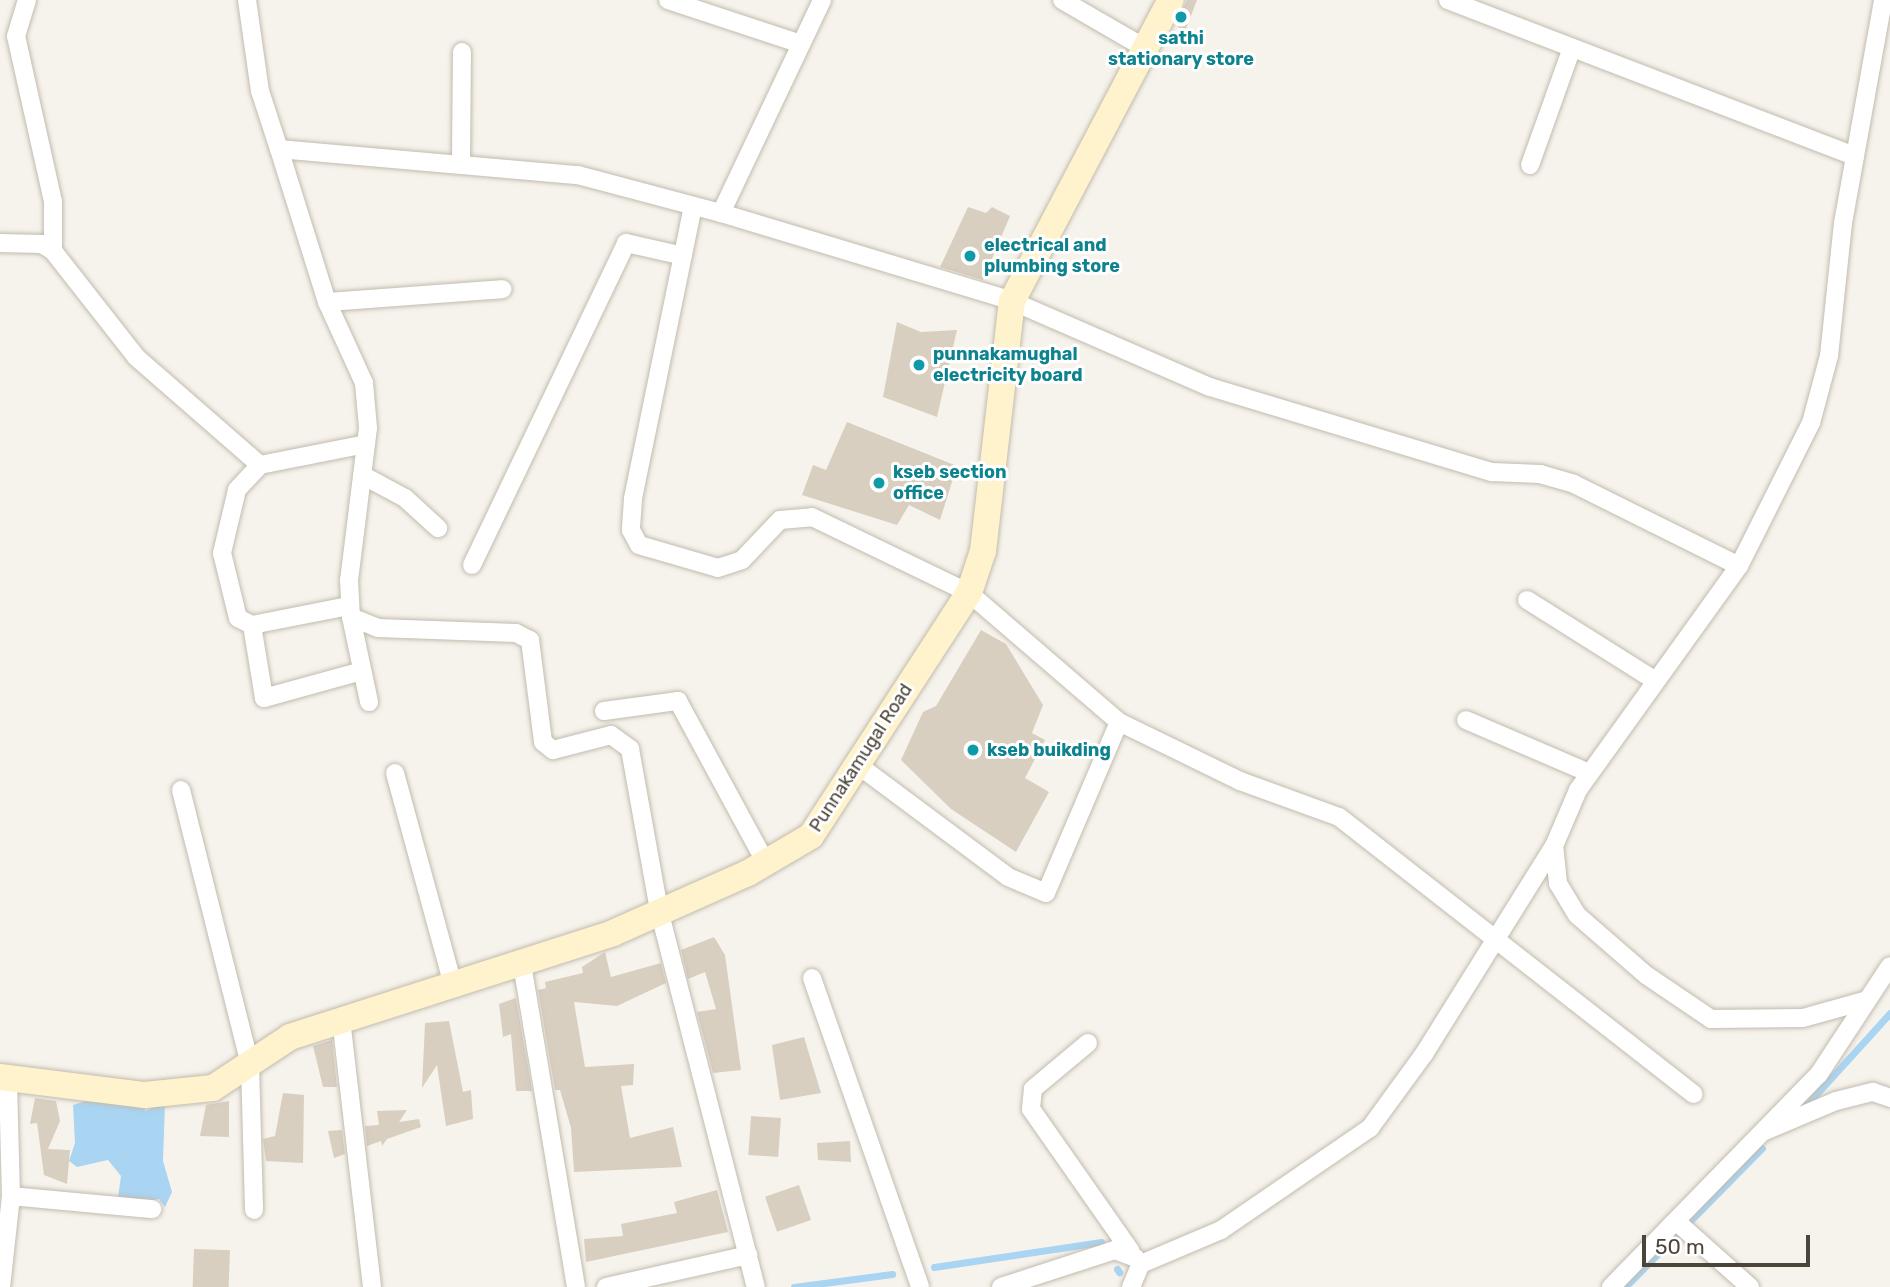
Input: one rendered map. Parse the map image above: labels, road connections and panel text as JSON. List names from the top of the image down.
{
  "streets": {
    "street": ["Punnakamugal Road"]
  },
  "places": [
    "sathi stationary store",
    "electrical and plumbing store",
    "punnakamughal electricity board",
    "kseb section office",
    "kseb buikding"
  ],
  "scale_bar": "50 m"
}
